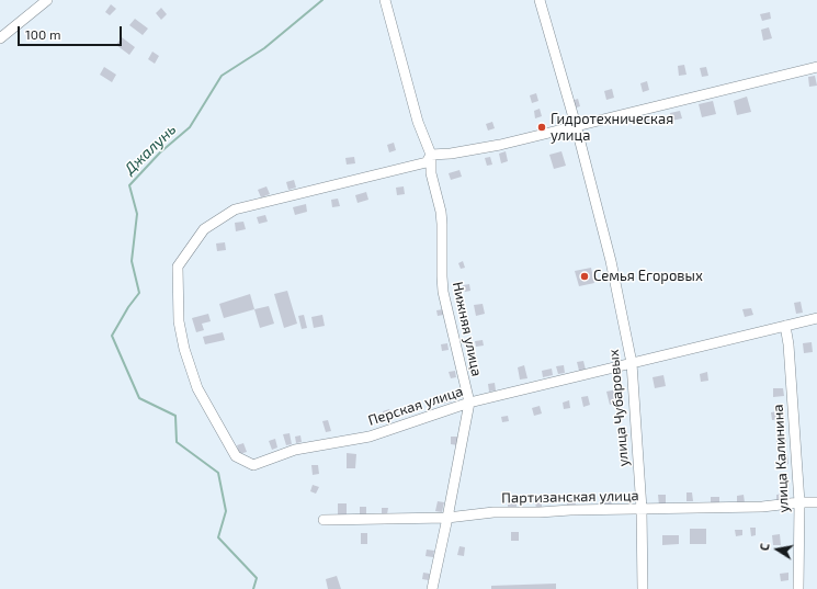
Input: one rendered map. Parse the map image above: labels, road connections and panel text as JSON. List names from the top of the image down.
{
  "streets": {
    "street": [
      "Нижняя улица",
      "Перская улица",
      "улица Чубаровых",
      "улица Калинина",
      "Партизанская улица"
    ]
  },
  "crossings": [
    ["Нижняя улица", "Перская улица"],
    ["Нижняя улица", "Партизанская улица"],
    ["Перская улица", "улица Чубаровых"],
    ["Перская улица", "улица Калинина"],
    ["улица Чубаровых", "Партизанская улица"],
    ["улица Калинина", "Партизанская улица"]
  ],
  "water": ["Джалунь"],
  "places": ["Гидротехническая улица", "Семья Егоровых"],
  "scale_bar": "100 m",
  "north": "left"
}
